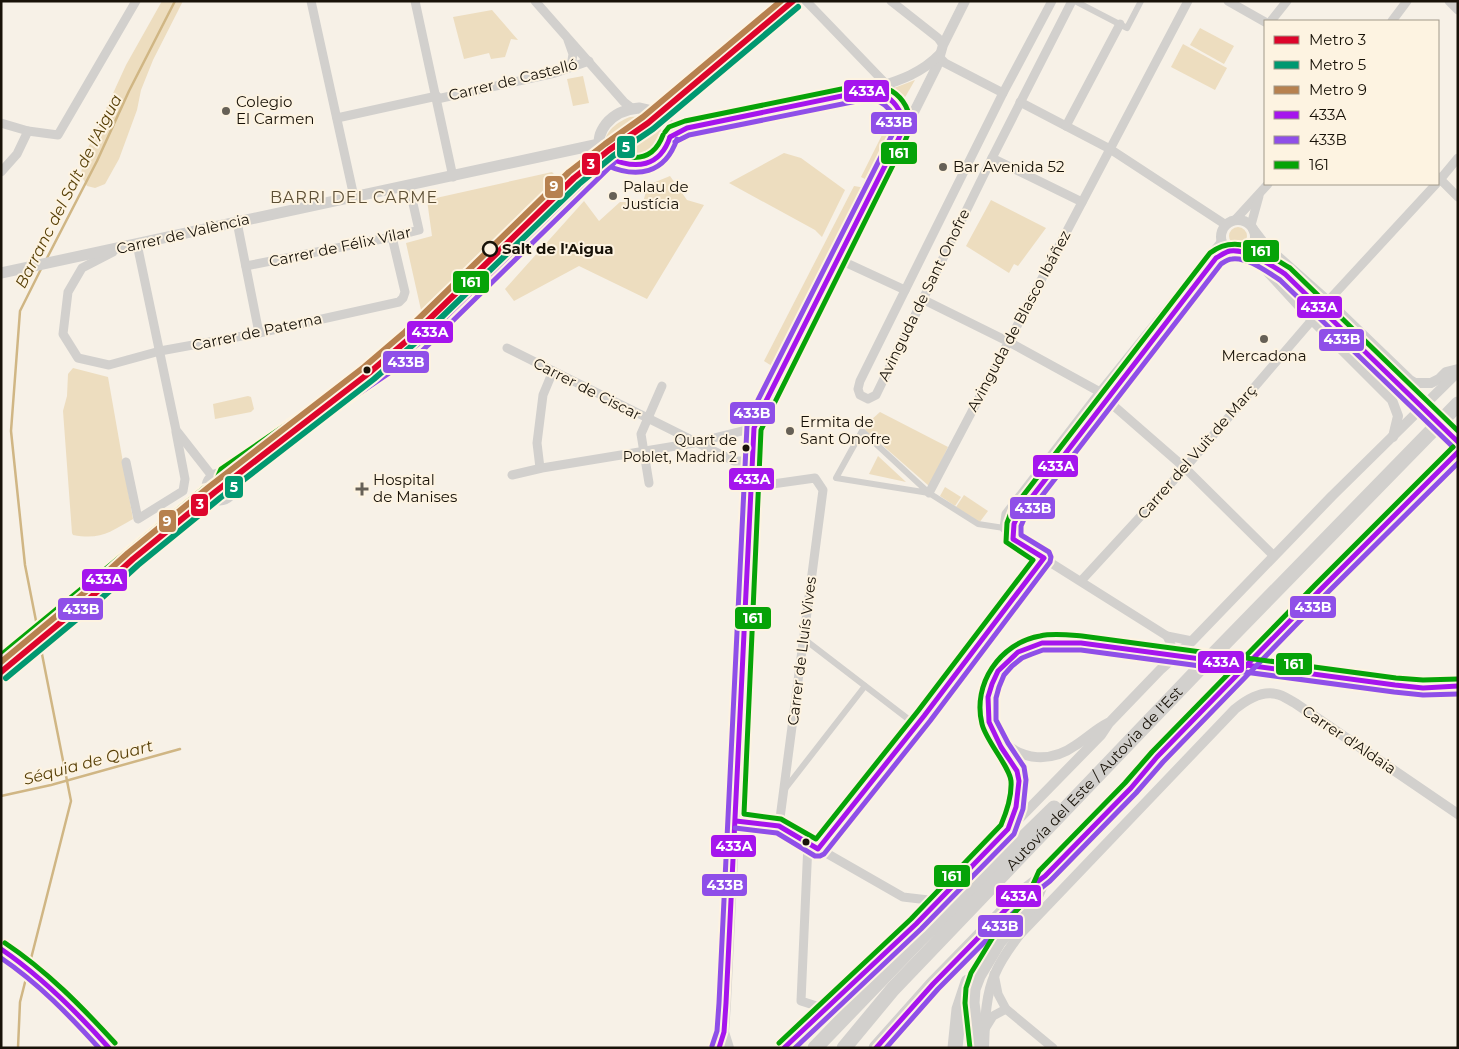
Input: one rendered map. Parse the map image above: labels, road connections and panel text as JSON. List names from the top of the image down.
{
  "streets": {
    "highway": ["Autovía del Este / Autovia de l'Est"],
    "main road": ["Carrer de València"],
    "street": [
      "Carrer de Castelló",
      "Carrer de Félix Vilar",
      "Avinguda de Sant Onofre",
      "Avinguda de Blasco Ibáñez",
      "Carrer de Paterna",
      "Carrer de Ciscar",
      "Carrer del Vuit de Març",
      "Carrer de Lluís Vives",
      "Carrer d'Aldaia"
    ]
  },
  "crossings": [
    ["Carrer de València", "Carrer de Félix Vilar"],
    ["Carrer de València", "Carrer de Paterna"],
    ["Carrer de Félix Vilar", "Carrer de Paterna"]
  ],
  "districts": ["BARRI DEL CARME"],
  "water": ["Barranc del Salt de l'Aigua", "Séquia de Quart"],
  "places": {
    "other": [
      "Colegio El Carmen",
      "Bar Avenida 52",
      "Palau de Justícia",
      "Salt de l'Aigua",
      "Mercadona",
      "Ermita de Sant Onofre",
      "Quart de Poblet, Madrid 2"
    ],
    "health": ["Hospital de Manises"]
  },
  "lines": [
    "metro line 3",
    "metro line 9",
    "metro line 5",
    "transit line 161",
    "transit line 433A",
    "transit line 433B"
  ],
  "legend": [
    "Metro 3",
    "Metro 5",
    "Metro 9",
    "433A",
    "433B",
    "161"
  ]
}
